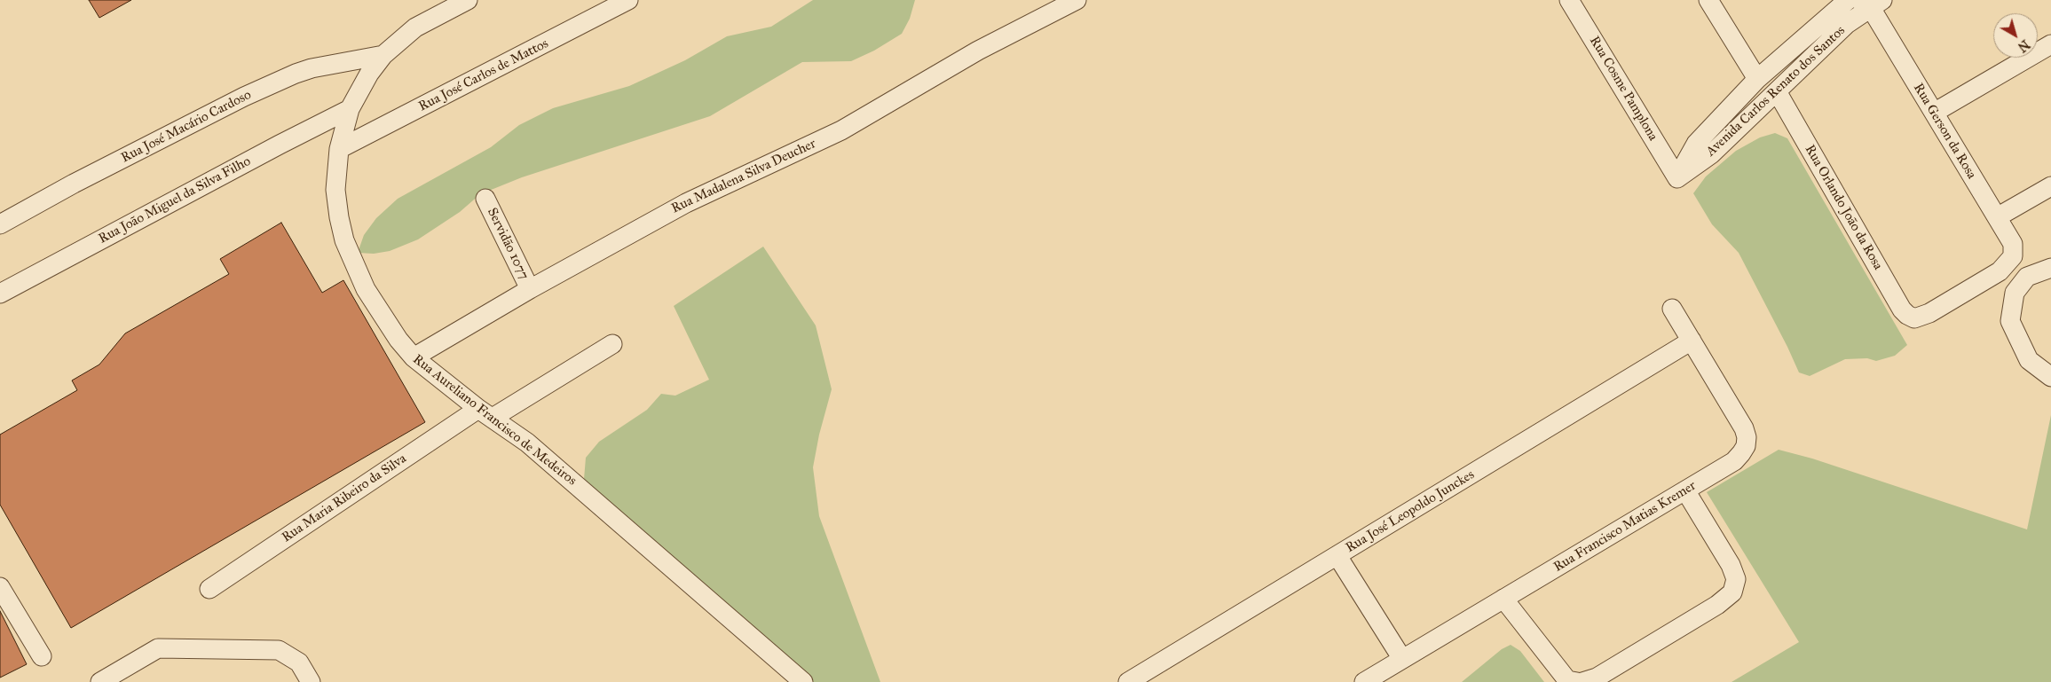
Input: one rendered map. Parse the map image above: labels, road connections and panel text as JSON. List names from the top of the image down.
{
  "streets": {
    "street": [
      "Rua José Carlos de Mattos",
      "Rua Cosme Pamplona",
      "Avenida Carlos Renato dos Santos",
      "Rua José Macário Cardoso",
      "Rua Gerson da Rosa",
      "Rua Madalena Silva Deucher",
      "Rua João Miguel da Silva Filho",
      "Rua Orlando João da Rosa",
      "Servidão 1077",
      "Rua Aureliano Francisco de Medeiros",
      "Rua Maria Ribeiro da Silva",
      "Rua José Leopoldo Junckes",
      "Rua Francisco Matias Kremer"
    ]
  },
  "crossings": [
    ["Rua José Carlos de Mattos", "Rua Aureliano Francisco de Medeiros"],
    ["Rua Cosme Pamplona", "Avenida Carlos Renato dos Santos"],
    ["Avenida Carlos Renato dos Santos", "Rua Gerson da Rosa"],
    ["Avenida Carlos Renato dos Santos", "Rua Orlando João da Rosa"],
    ["Rua José Macário Cardoso", "Rua Aureliano Francisco de Medeiros"],
    ["Rua Gerson da Rosa", "Rua Orlando João da Rosa"],
    ["Rua Madalena Silva Deucher", "Servidão 1077"],
    ["Rua Madalena Silva Deucher", "Rua Aureliano Francisco de Medeiros"],
    ["Rua João Miguel da Silva Filho", "Rua Aureliano Francisco de Medeiros"],
    ["Rua Aureliano Francisco de Medeiros", "Rua Maria Ribeiro da Silva"],
    ["Rua José Leopoldo Junckes", "Rua Francisco Matias Kremer"]
  ],
  "north": "bottom right"
}
